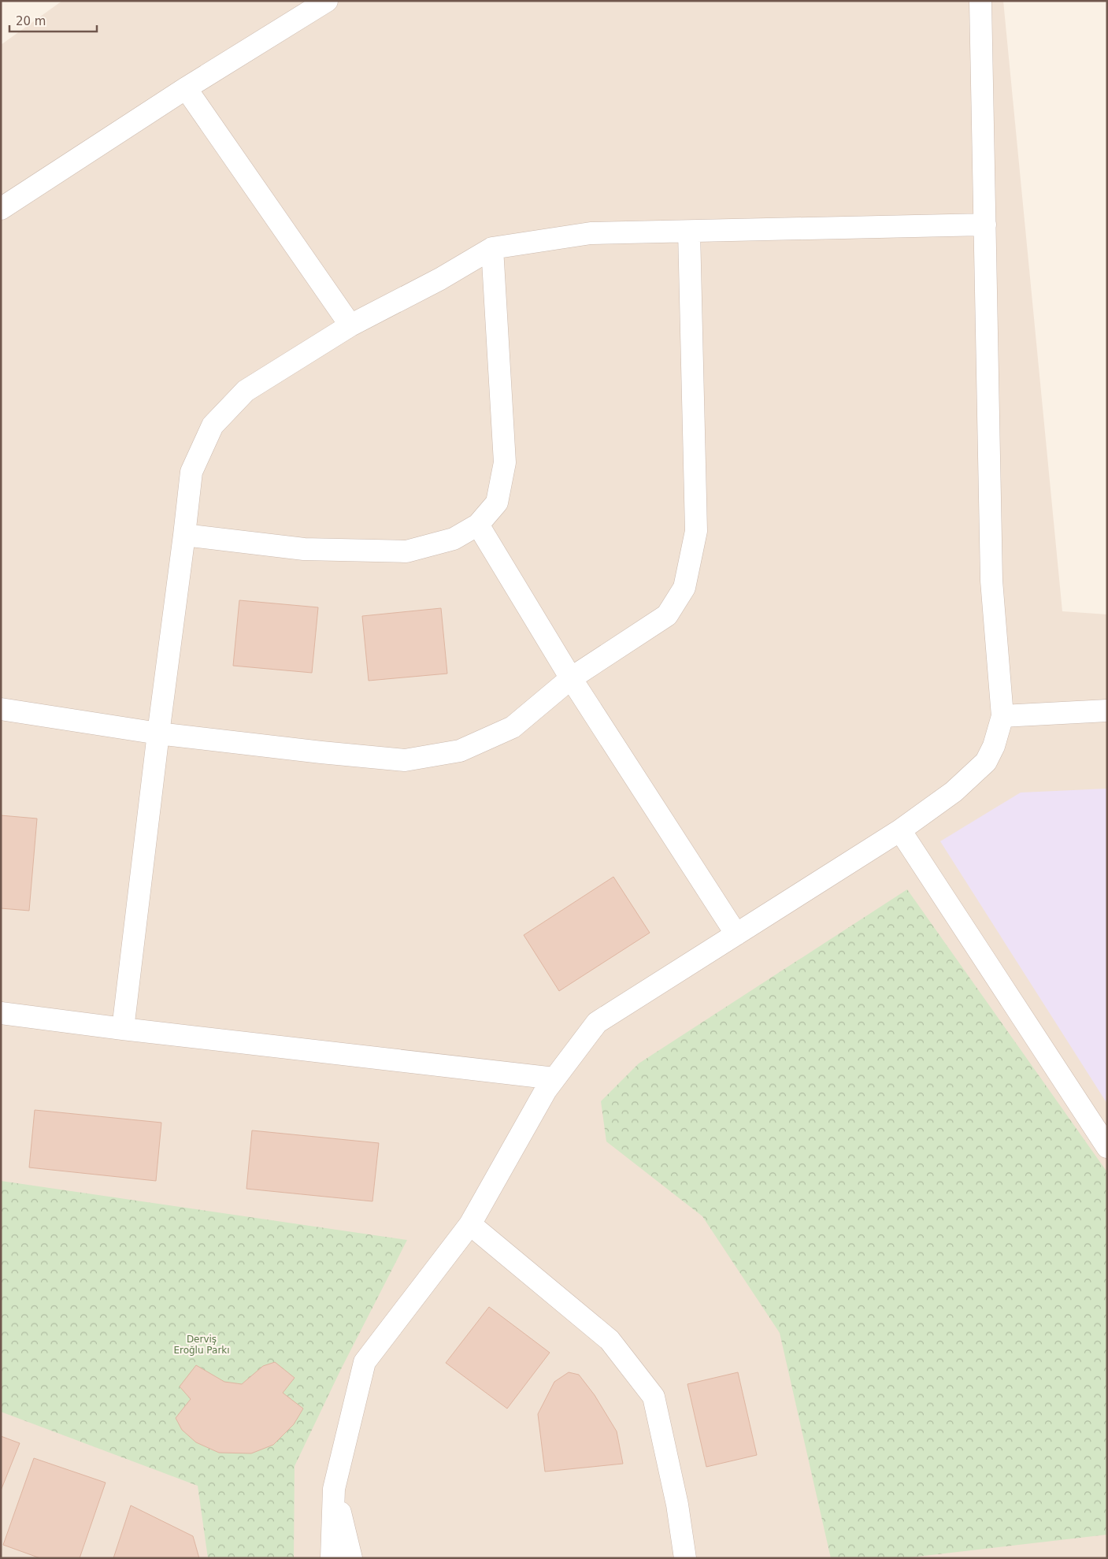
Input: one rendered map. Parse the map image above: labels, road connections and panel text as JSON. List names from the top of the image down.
{
  "parks": ["Derviş Eroğlu Parkı"],
  "scale_bar": "20 m"
}
